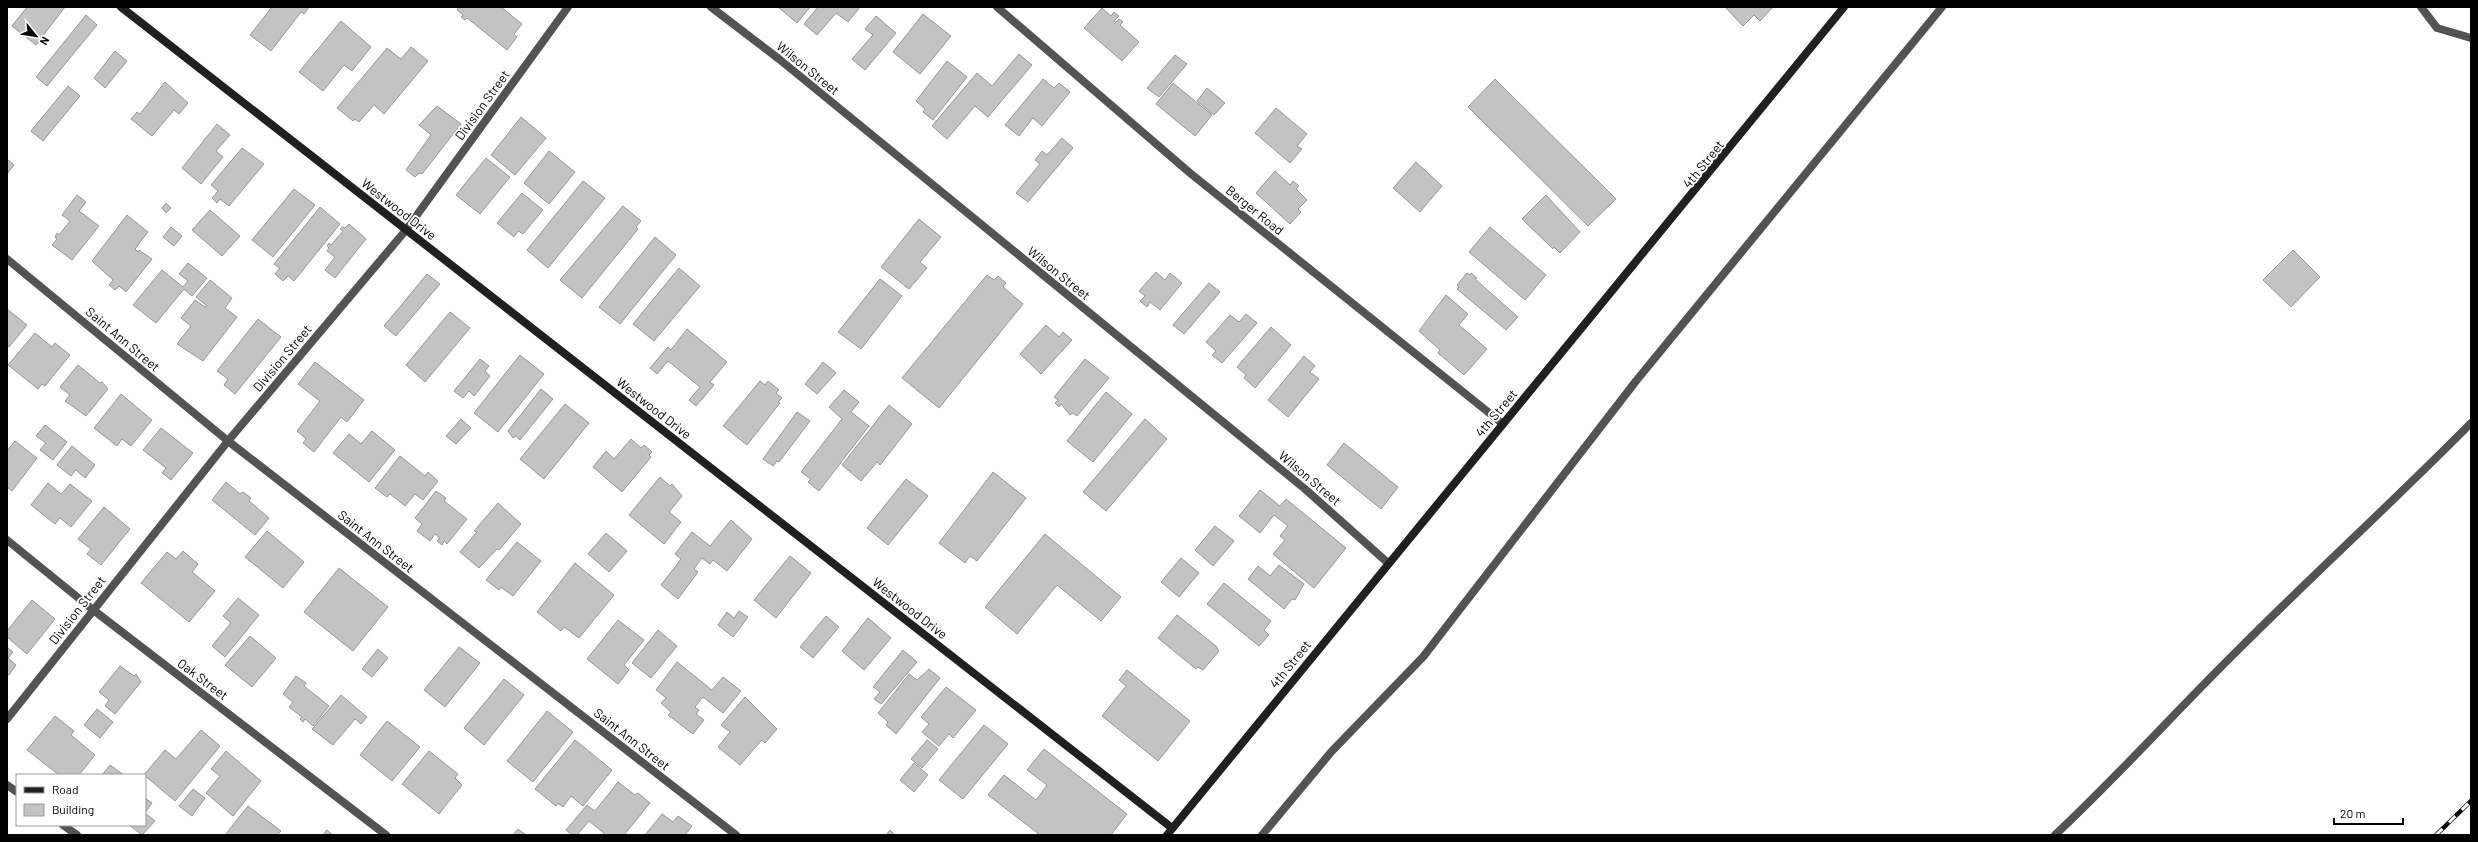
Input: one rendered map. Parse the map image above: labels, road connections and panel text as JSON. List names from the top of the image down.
{
  "streets": {
    "street": [
      "Wilson Street",
      "Division Street",
      "4th Street",
      "Westwood Drive",
      "Berger Road",
      "Saint Ann Street",
      "Oak Street"
    ]
  },
  "crossings": [
    ["Wilson Street", "4th Street"],
    ["Division Street", "Westwood Drive"],
    ["Division Street", "Saint Ann Street"],
    ["Division Street", "Oak Street"],
    ["4th Street", "Westwood Drive"],
    ["4th Street", "Berger Road"]
  ],
  "legend": ["Road", "Building"],
  "scale_bar": "20 m",
  "north": "bottom right"
}
